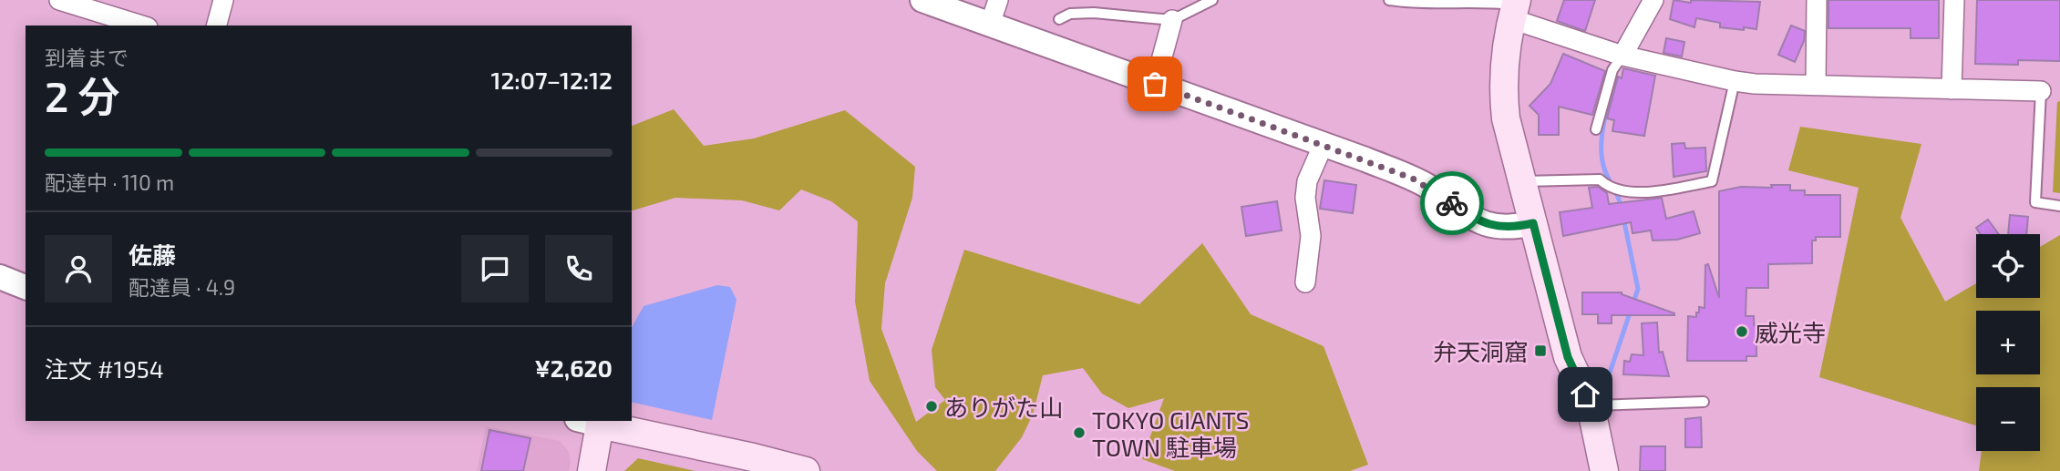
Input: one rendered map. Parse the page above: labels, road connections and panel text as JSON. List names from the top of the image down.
{
  "places": {
    "other": ["威光寺", "ありがた山", "TOKYO GIANTS TOWN 駐車場"],
    "transit": ["弁天洞窟"]
  },
  "page": {
    "heading": ["2 分", "到着まで", "12:07–12:12"],
    "panel": [
      "佐藤",
      "配達員 · 4.9",
      "注文 #1954",
      "¥2,620"
    ],
    "bar": "配達中 · 110 m",
    "map_buttons": ["+", "−"]
  }
}
